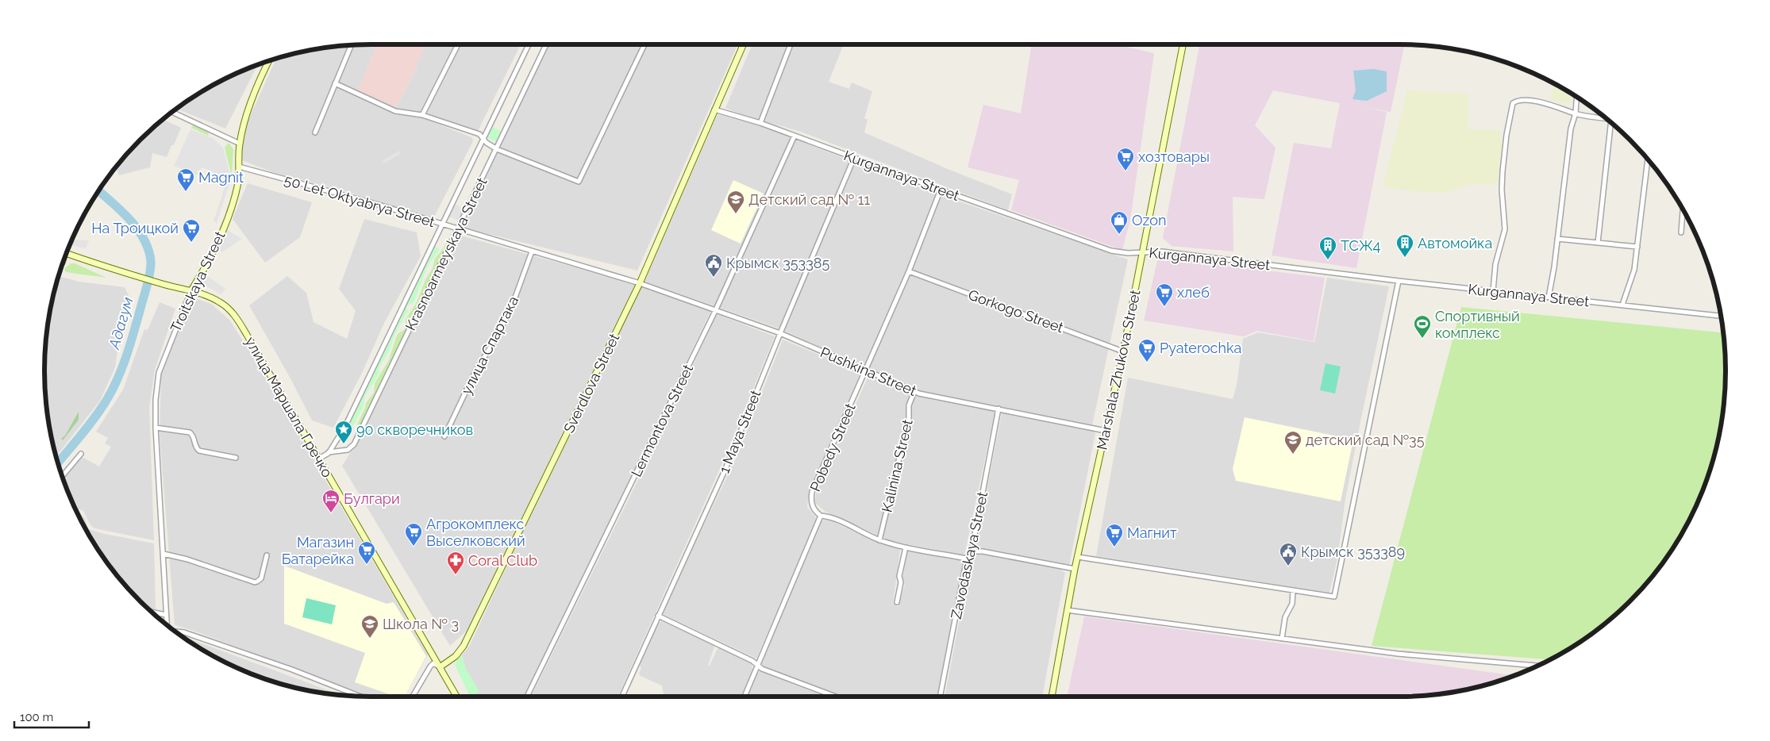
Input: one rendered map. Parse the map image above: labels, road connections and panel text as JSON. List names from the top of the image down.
{
  "streets": {
    "main road": [
      "Troitskaya Street",
      "Marshala Zhukova Street",
      "Sverdlova Street",
      "улица Маршала Гречко"
    ],
    "street": [
      "Kurgannaya Street",
      "50 Let Oktyabrya Street",
      "Krasnoarmeyskaya Street",
      "Gorkogo Street",
      "улица Спартака",
      "Pushkina Street",
      "Lermontova Street",
      "1 Maya Street",
      "Pobedy Street",
      "Kalinina Street",
      "Zavodaskaya Street"
    ]
  },
  "crossings": [
    ["Kurgannaya Street", "Marshala Zhukova Street"],
    ["Kurgannaya Street", "Sverdlova Street"],
    ["Kurgannaya Street", "Lermontova Street"],
    ["Kurgannaya Street", "1 Maya Street"],
    ["Kurgannaya Street", "Pobedy Street"],
    ["50 Let Oktyabrya Street", "Krasnoarmeyskaya Street"],
    ["50 Let Oktyabrya Street", "Troitskaya Street"],
    ["50 Let Oktyabrya Street", "улица Спартака"],
    ["50 Let Oktyabrya Street", "Pushkina Street"],
    ["50 Let Oktyabrya Street", "Sverdlova Street"],
    ["Krasnoarmeyskaya Street", "улица Маршала Гречко"],
    ["Troitskaya Street", "улица Маршала Гречко"],
    ["Gorkogo Street", "Marshala Zhukova Street"],
    ["Gorkogo Street", "Pobedy Street"],
    ["Marshala Zhukova Street", "Pushkina Street"],
    ["Pushkina Street", "Sverdlova Street"],
    ["Pushkina Street", "Lermontova Street"],
    ["Pushkina Street", "1 Maya Street"],
    ["Pushkina Street", "Pobedy Street"],
    ["Pushkina Street", "Kalinina Street"],
    ["Pushkina Street", "Zavodaskaya Street"],
    ["Sverdlova Street", "улица Маршала Гречко"]
  ],
  "water": ["Адагум"],
  "places": {
    "supermarket": [
      "хозтовары",
      "Magnit",
      "На Троицкой",
      "хлеб",
      "Pyaterochka",
      "Агрокомплекс Выселковский",
      "Магнит",
      "Магазин Батарейка"
    ],
    "school or university": ["Детский сад № 11", "детский сад №35", "Школа № 3"],
    "shop": ["Ozon"],
    "building": ["Автомойка", "ТСЖ4"],
    "public building": ["Крымск 353385", "Крымск 353389"],
    "sports": ["Спортивный комплекс"],
    "place": ["90 скворечников"],
    "hotel": ["Булгари"],
    "pharmacy": ["Coral Club"]
  },
  "scale_bar": "100 m"
}
